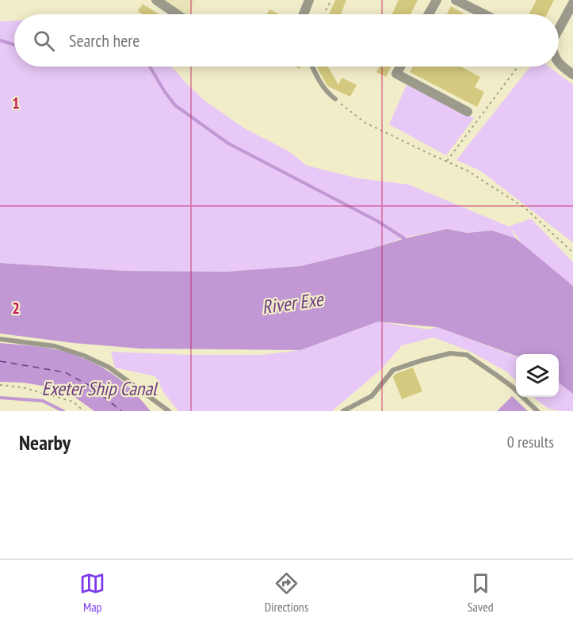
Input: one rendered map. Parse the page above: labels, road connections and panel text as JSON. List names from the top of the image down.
{
  "water": ["River Exe", "Exeter Ship Canal"],
  "page": {
    "search": "Search here",
    "heading": ["Nearby", "0 results"],
    "nav": ["Map", "Directions", "Saved"]
  },
  "grid": {
    "rows": ["1", "2"]
  }
}
